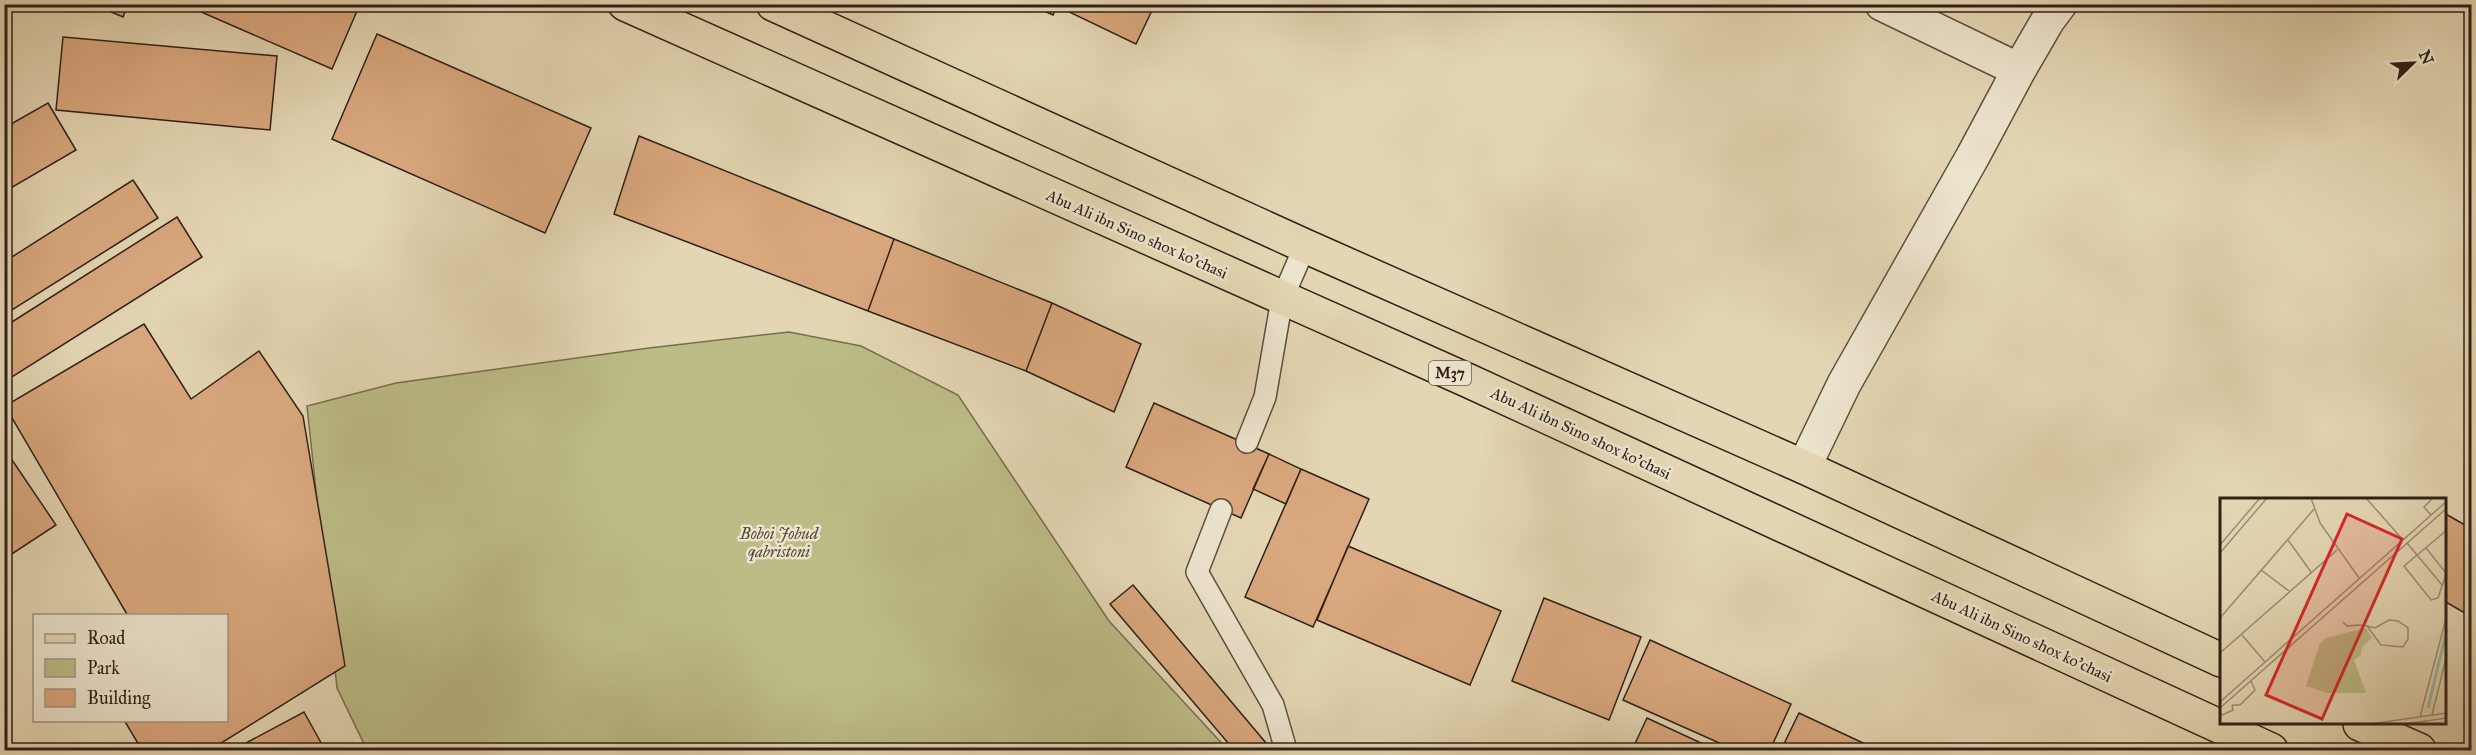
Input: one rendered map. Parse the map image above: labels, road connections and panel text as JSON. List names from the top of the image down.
{
  "streets": {
    "main road": ["Abu Ali ibn Sino shox ko'chasi", "M37"]
  },
  "parks": ["Boboi Jobud qabristoni"],
  "legend": ["Road", "Park", "Building"],
  "north": "top right"
}
